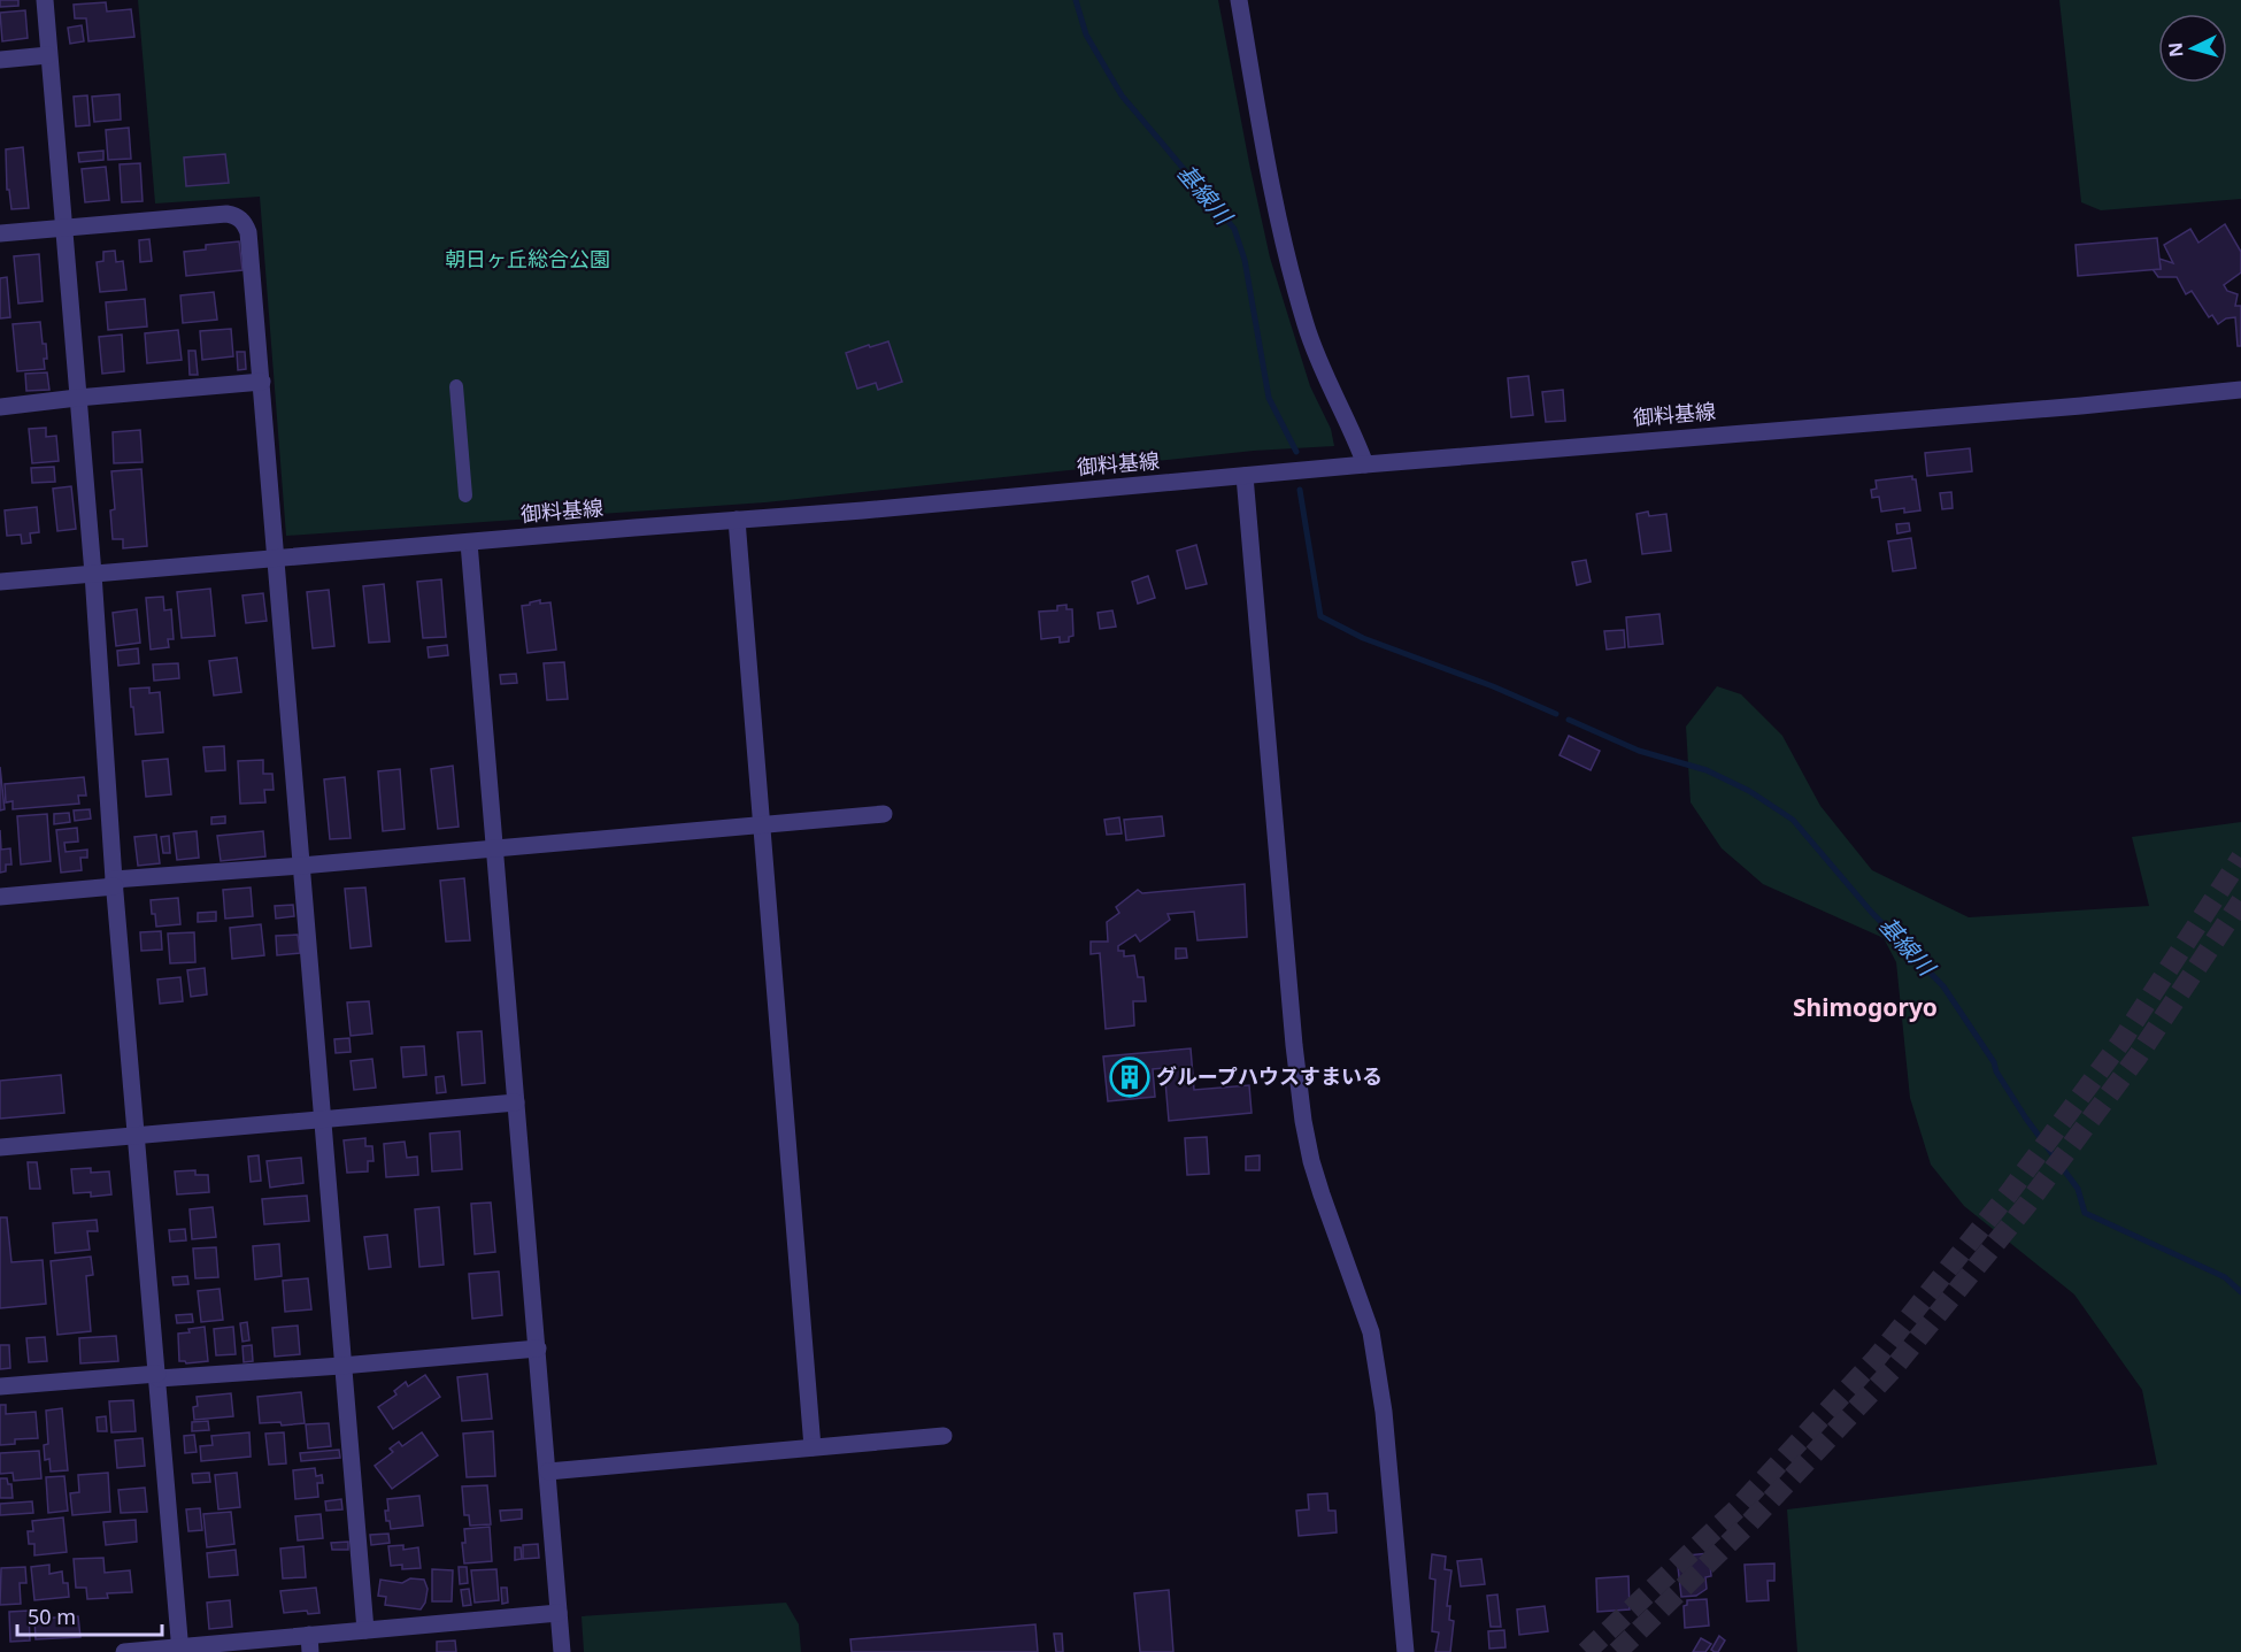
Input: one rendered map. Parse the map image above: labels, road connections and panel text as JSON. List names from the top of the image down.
{
  "streets": {
    "street": ["御料基線"]
  },
  "districts": ["Shimogoryo"],
  "water": ["基線川"],
  "parks": ["朝日ヶ丘総合公園"],
  "places": {
    "building": ["グループハウスすまいる"]
  },
  "scale_bar": "50 m",
  "north": "left"
}
